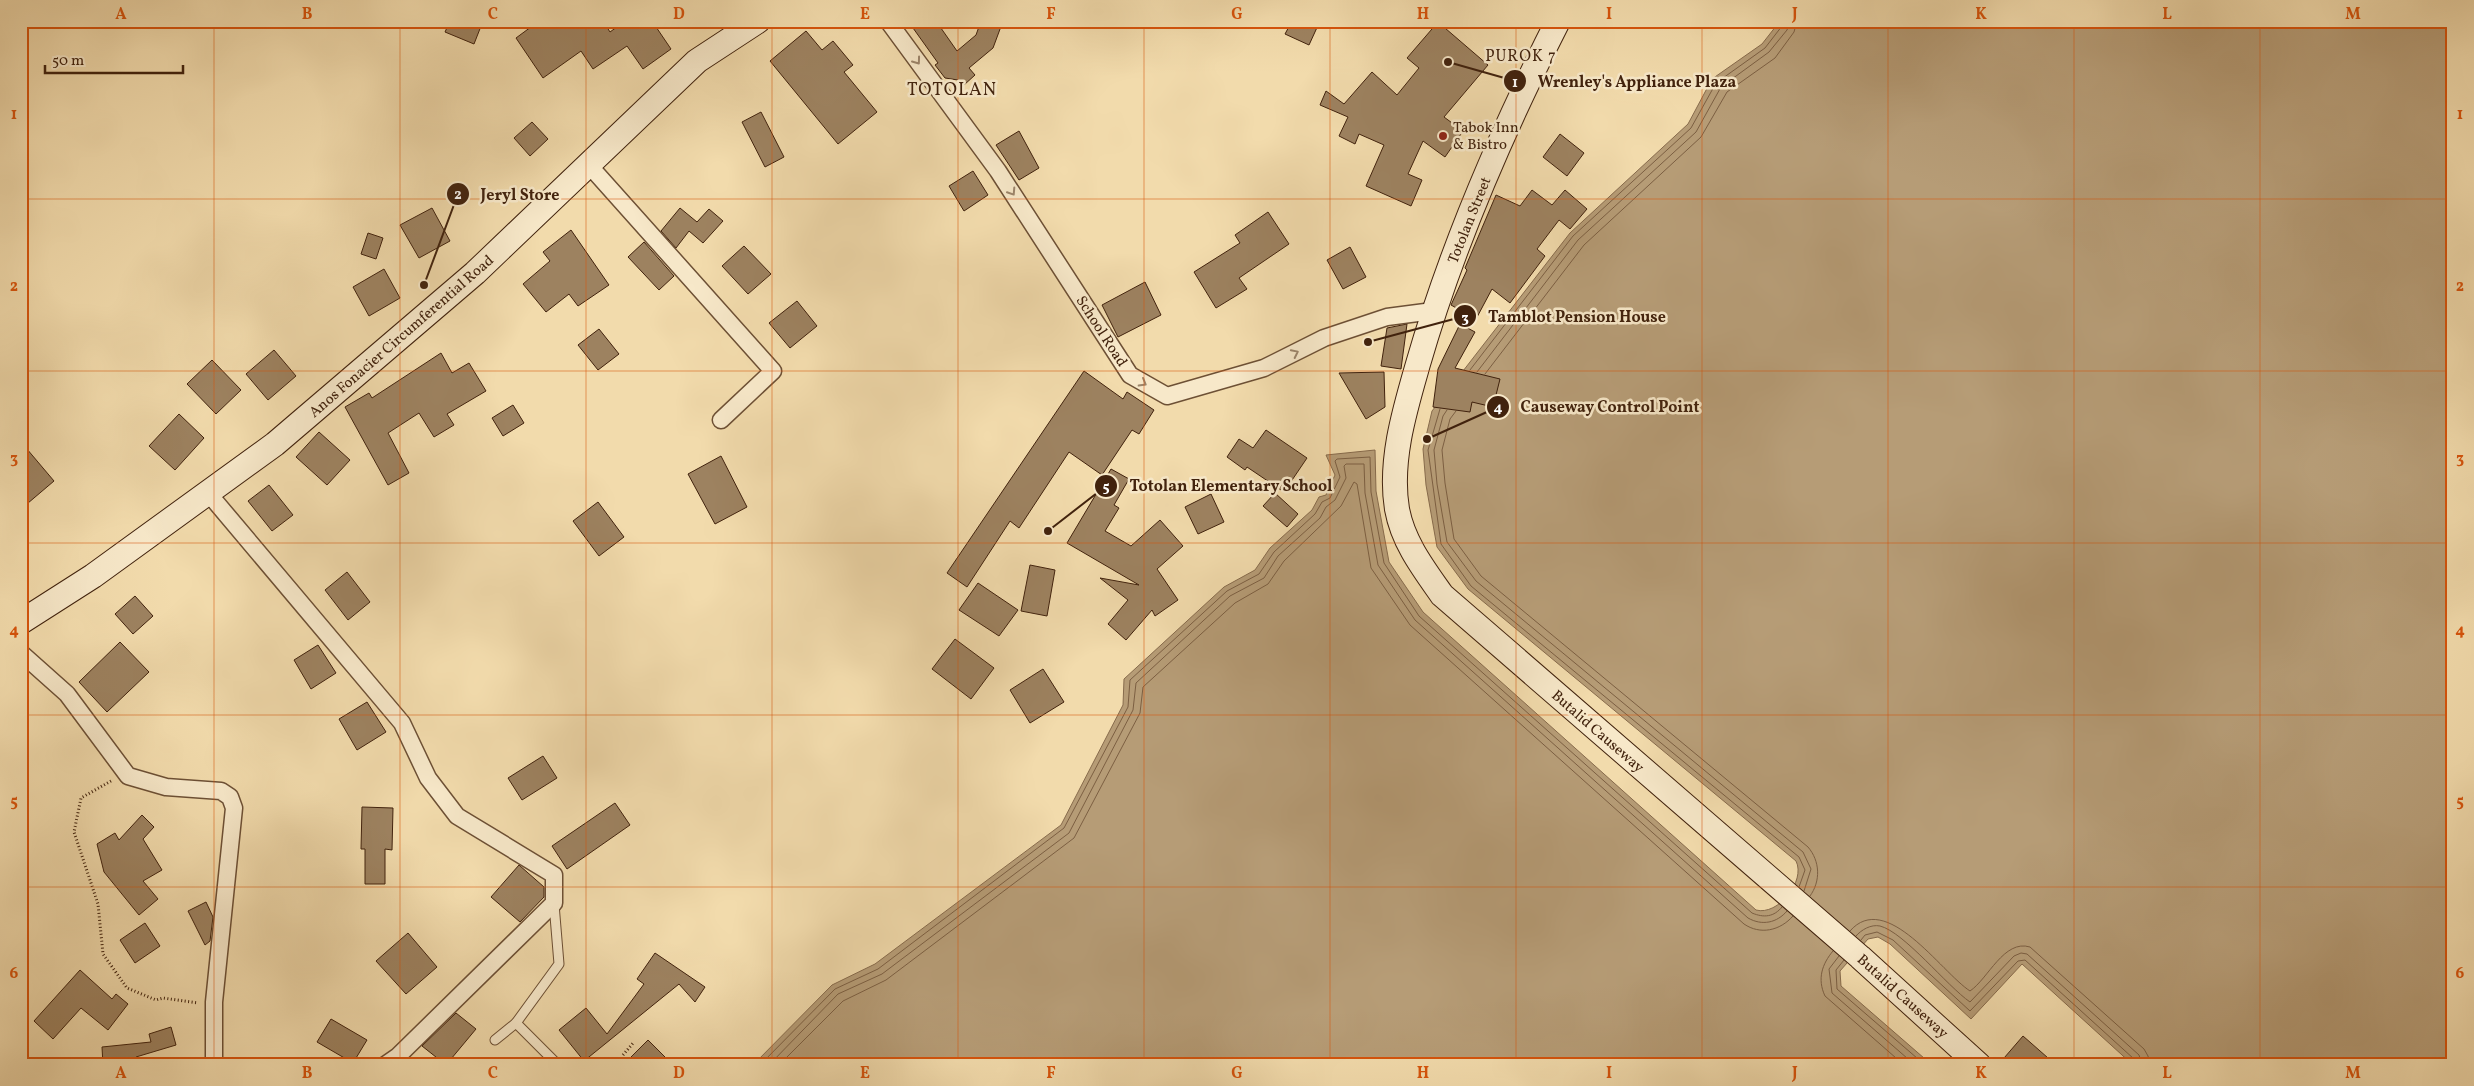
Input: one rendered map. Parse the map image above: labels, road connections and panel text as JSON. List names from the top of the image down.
{
  "streets": {
    "main road": ["Totolan Street", "Anos Fonacier Circumferential Road", "Butalid Causeway"],
    "street": ["School Road"]
  },
  "crossings": [
    ["Totolan Street", "School Road"],
    ["Totolan Street", "Butalid Causeway"],
    ["School Road", "Butalid Causeway"]
  ],
  "one_way": ["School Road"],
  "districts": ["PUROK 7", "TOTOLAN"],
  "places": [
    "Wrenley's Appliance Plaza",
    "Tabok Inn & Bistro",
    "Jeryl Store",
    "Tamblot Pension House",
    "Causeway Control Point",
    "Totolan Elementary School"
  ],
  "scale_bar": "50 m",
  "grid": {
    "columns": [
      "A",
      "B",
      "C",
      "D",
      "E",
      "F",
      "G",
      "H",
      "I",
      "J",
      "K",
      "L",
      "M"
    ],
    "rows": [
      "1",
      "2",
      "3",
      "4",
      "5",
      "6"
    ]
  }
}
